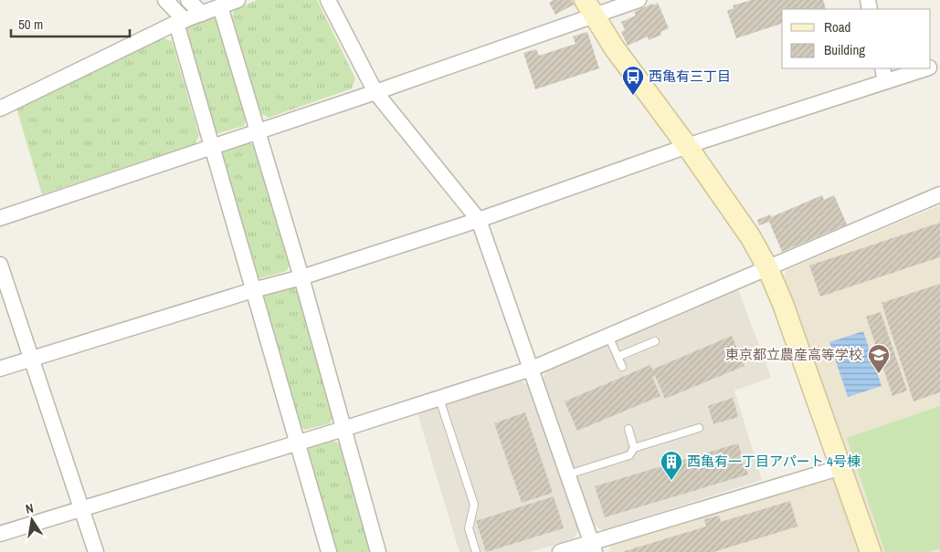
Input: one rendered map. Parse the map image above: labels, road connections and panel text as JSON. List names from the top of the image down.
{
  "places": {
    "bus stop": ["西亀有三丁目"],
    "school or university": ["東京都立農産高等学校"],
    "building": ["西亀有一丁目アパート 4号棟"]
  },
  "legend": ["Road", "Building"],
  "scale_bar": "50 m",
  "north": "top"
}
